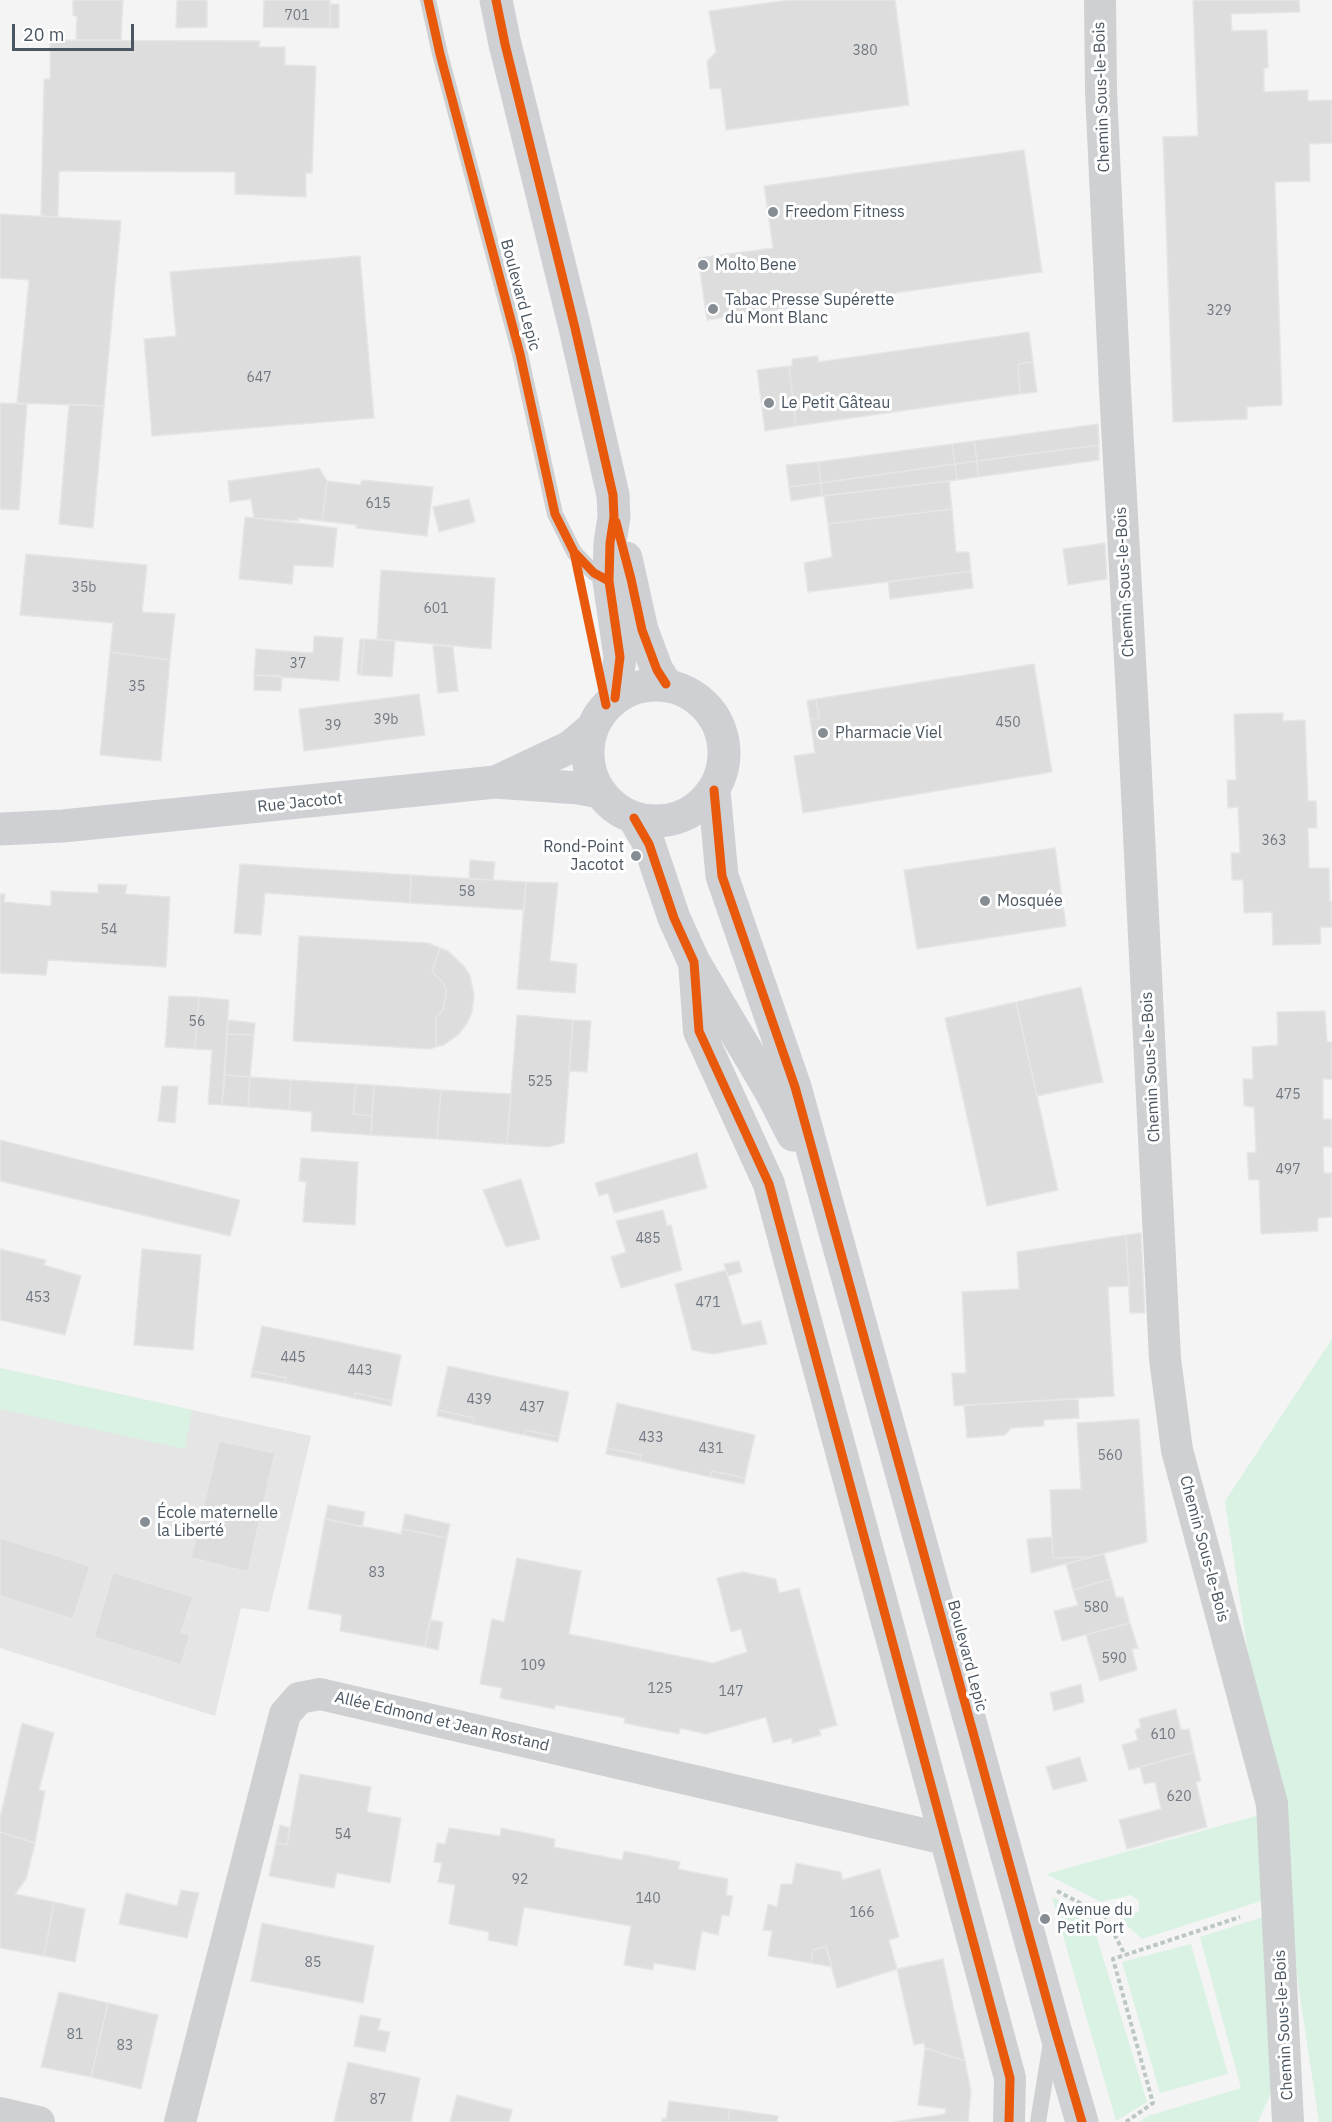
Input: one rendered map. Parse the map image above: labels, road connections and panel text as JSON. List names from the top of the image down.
{
  "streets": {
    "main road": ["Boulevard Lepic", "Rue Jacotot"],
    "street": ["Chemin Sous-le-Bois", "Allée Edmond et Jean Rostand"]
  },
  "places": [
    "Freedom Fitness",
    "Molto Bene",
    "Tabac Presse Supérette du Mont Blanc",
    "Le Petit Gâteau",
    "Pharmacie Viel",
    "Rond-Point Jacotot",
    "Mosquée",
    "École maternelle la Liberté",
    "Avenue du Petit Port"
  ],
  "house_numbers": [
    "701",
    "380",
    "329",
    "647",
    "615",
    "35b",
    "601",
    "37",
    "35",
    "39b",
    "450",
    "39",
    "363",
    "58",
    "54",
    "56",
    "525",
    "475",
    "497",
    "485",
    "453",
    "471",
    "445",
    "443",
    "439",
    "437",
    "433",
    "431",
    "560",
    "83",
    "580",
    "590",
    "109",
    "125",
    "147",
    "610",
    "620",
    "54",
    "92",
    "140",
    "166",
    "85",
    "81",
    "83",
    "87"
  ],
  "scale_bar": "20 m"
}
